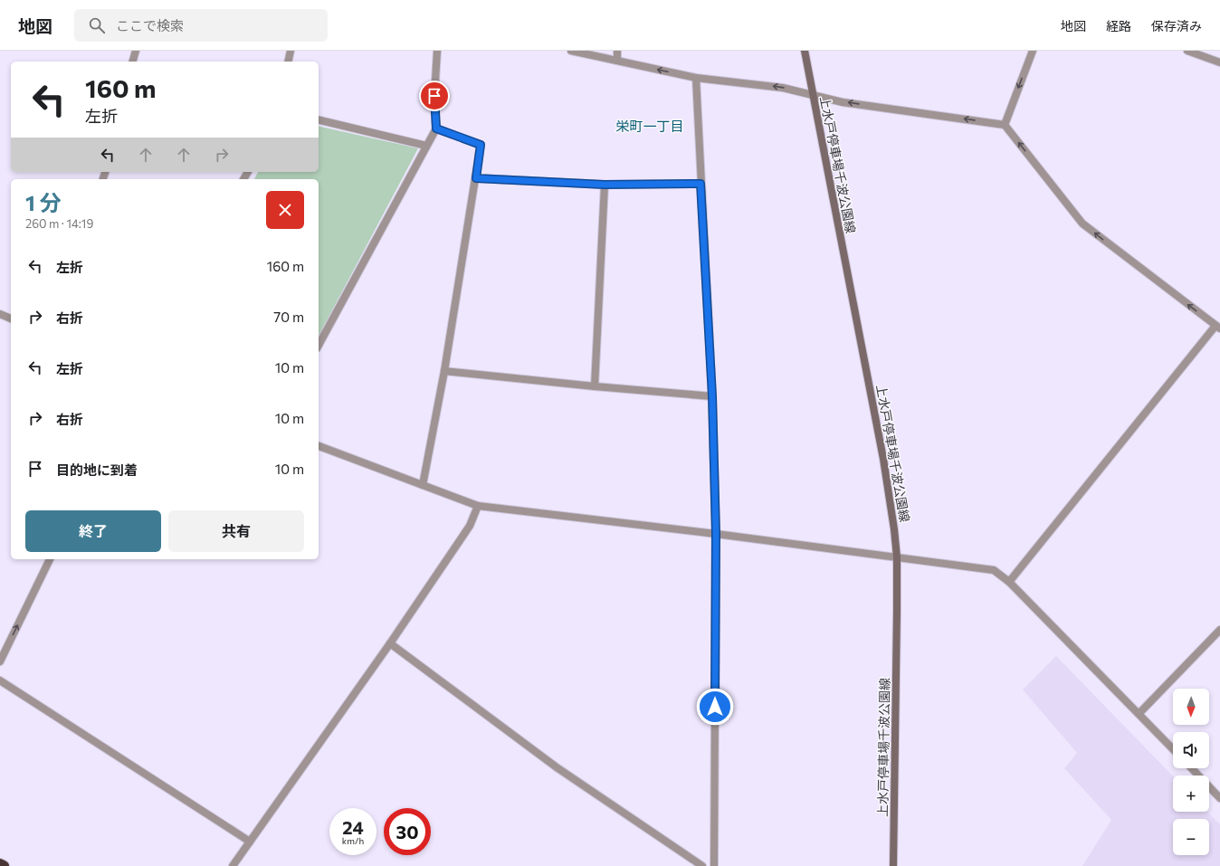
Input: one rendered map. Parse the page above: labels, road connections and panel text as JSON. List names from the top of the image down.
{
  "streets": {
    "main road": ["上水戸停車場千波公園線"]
  },
  "districts": ["栄町一丁目"],
  "north": "bottom",
  "page": {
    "header": "地図",
    "search": "ここで検索",
    "nav": ["地図", "経路", "保存済み"],
    "turn": ["160 m", "左折"],
    "heading": ["1 分", "260 m · 14:19"],
    "list": [
      {
        "name": "左折",
        "value": "160 m"
      },
      {
        "name": "右折",
        "value": "70 m"
      },
      {
        "name": "左折",
        "value": "10 m"
      },
      {
        "name": "右折",
        "value": "10 m"
      },
      {
        "name": "目的地に到着",
        "value": "10 m"
      }
    ],
    "buttons": ["終了", "共有"],
    "map_buttons": ["+", "−"],
    "speed": "24 km/h",
    "limit": "30"
  }
}
